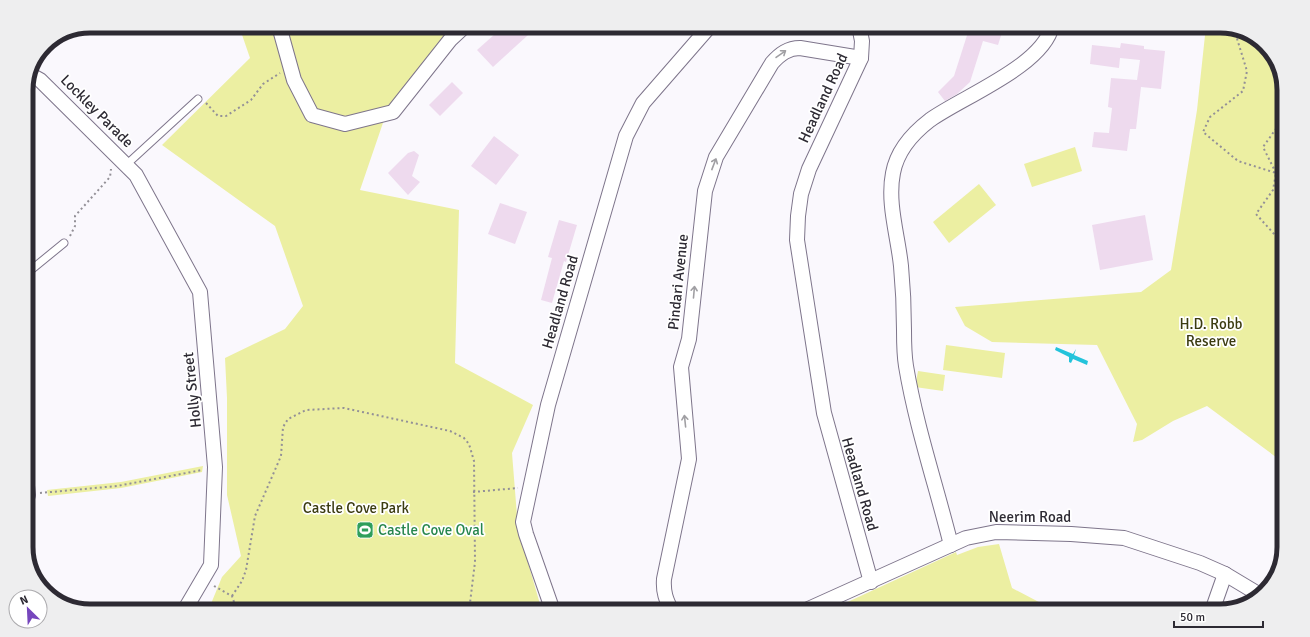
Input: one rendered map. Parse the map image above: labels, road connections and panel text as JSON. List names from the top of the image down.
{
  "streets": {
    "street": [
      "Headland Road",
      "Lockley Parade",
      "Pindari Avenue",
      "Holly Street",
      "Neerim Road"
    ]
  },
  "crossings": [
    ["Headland Road", "Pindari Avenue"],
    ["Headland Road", "Neerim Road"],
    ["Lockley Parade", "Holly Street"]
  ],
  "one_way": ["Pindari Avenue"],
  "parks": ["H.D. Robb Reserve", "Castle Cove Park"],
  "places": {
    "sports": ["Castle Cove Oval"]
  },
  "scale_bar": "50 m",
  "north": "top left"
}
